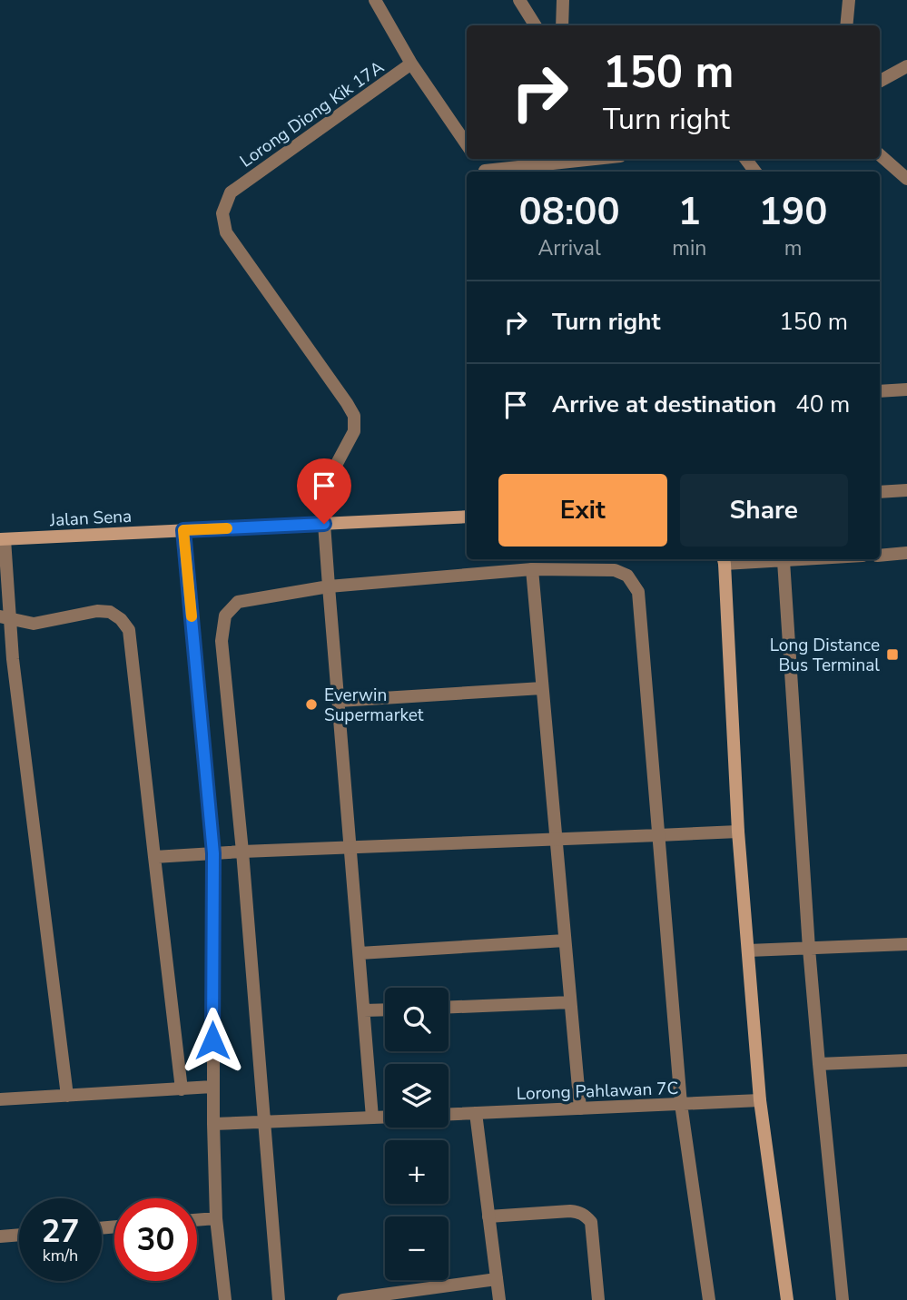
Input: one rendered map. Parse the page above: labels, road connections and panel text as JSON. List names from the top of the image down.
{
  "streets": {
    "street": ["Lorong Diong Kik 17A", "Jalan Sena", "Lorong Pahlawan 7C"]
  },
  "crossings": [
    ["Lorong Diong Kik 17A", "Jalan Sena"]
  ],
  "places": {
    "transit": ["Long Distance Bus Terminal"],
    "other": ["Everwin Supermarket"]
  },
  "page": {
    "turn": ["150 m", "Turn right"],
    "eta": [
      "08:00",
      "Arrival",
      "1",
      "min",
      "190",
      "m"
    ],
    "list": [
      {
        "name": "Turn right",
        "value": "150 m"
      },
      {
        "name": "Arrive at destination",
        "value": "40 m"
      }
    ],
    "buttons": ["Exit", "Share"],
    "map_buttons": ["+", "−"],
    "speed": "27 km/h",
    "limit": "30"
  }
}
